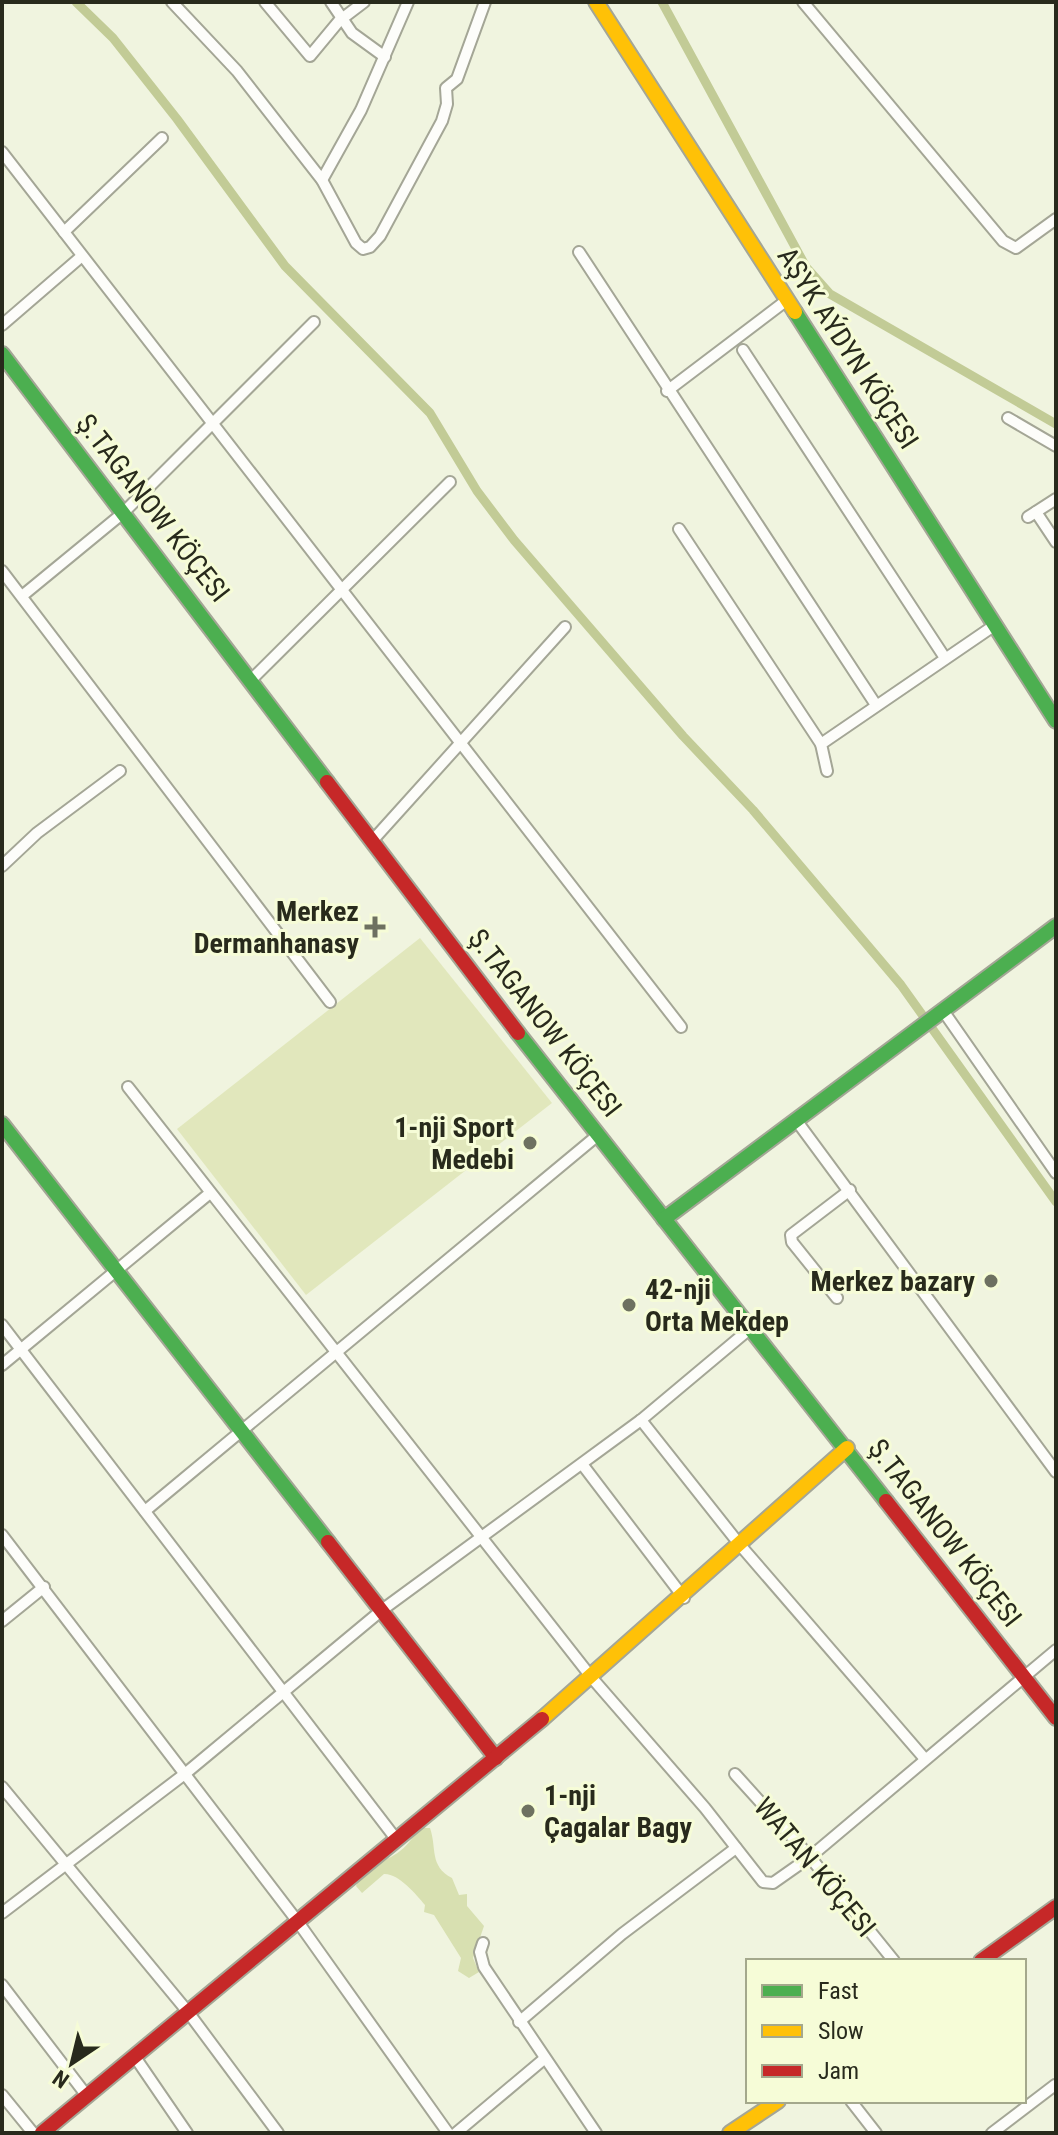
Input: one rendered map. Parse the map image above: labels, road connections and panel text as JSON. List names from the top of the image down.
{
  "streets": {
    "street": ["AŞYK AÝDYN KÖÇESI", "Ş.TAGANOW KÖÇESI", "WATAN KÖÇESI"]
  },
  "places": {
    "health": ["Merkez Dermanhanasy"],
    "other": [
      "1-nji Sport Medebi",
      "Merkez bazary",
      "42-nji Orta Mekdep",
      "1-nji Çagalar Bagy"
    ]
  },
  "legend": ["Fast", "Slow", "Jam"],
  "north": "bottom left"
}
